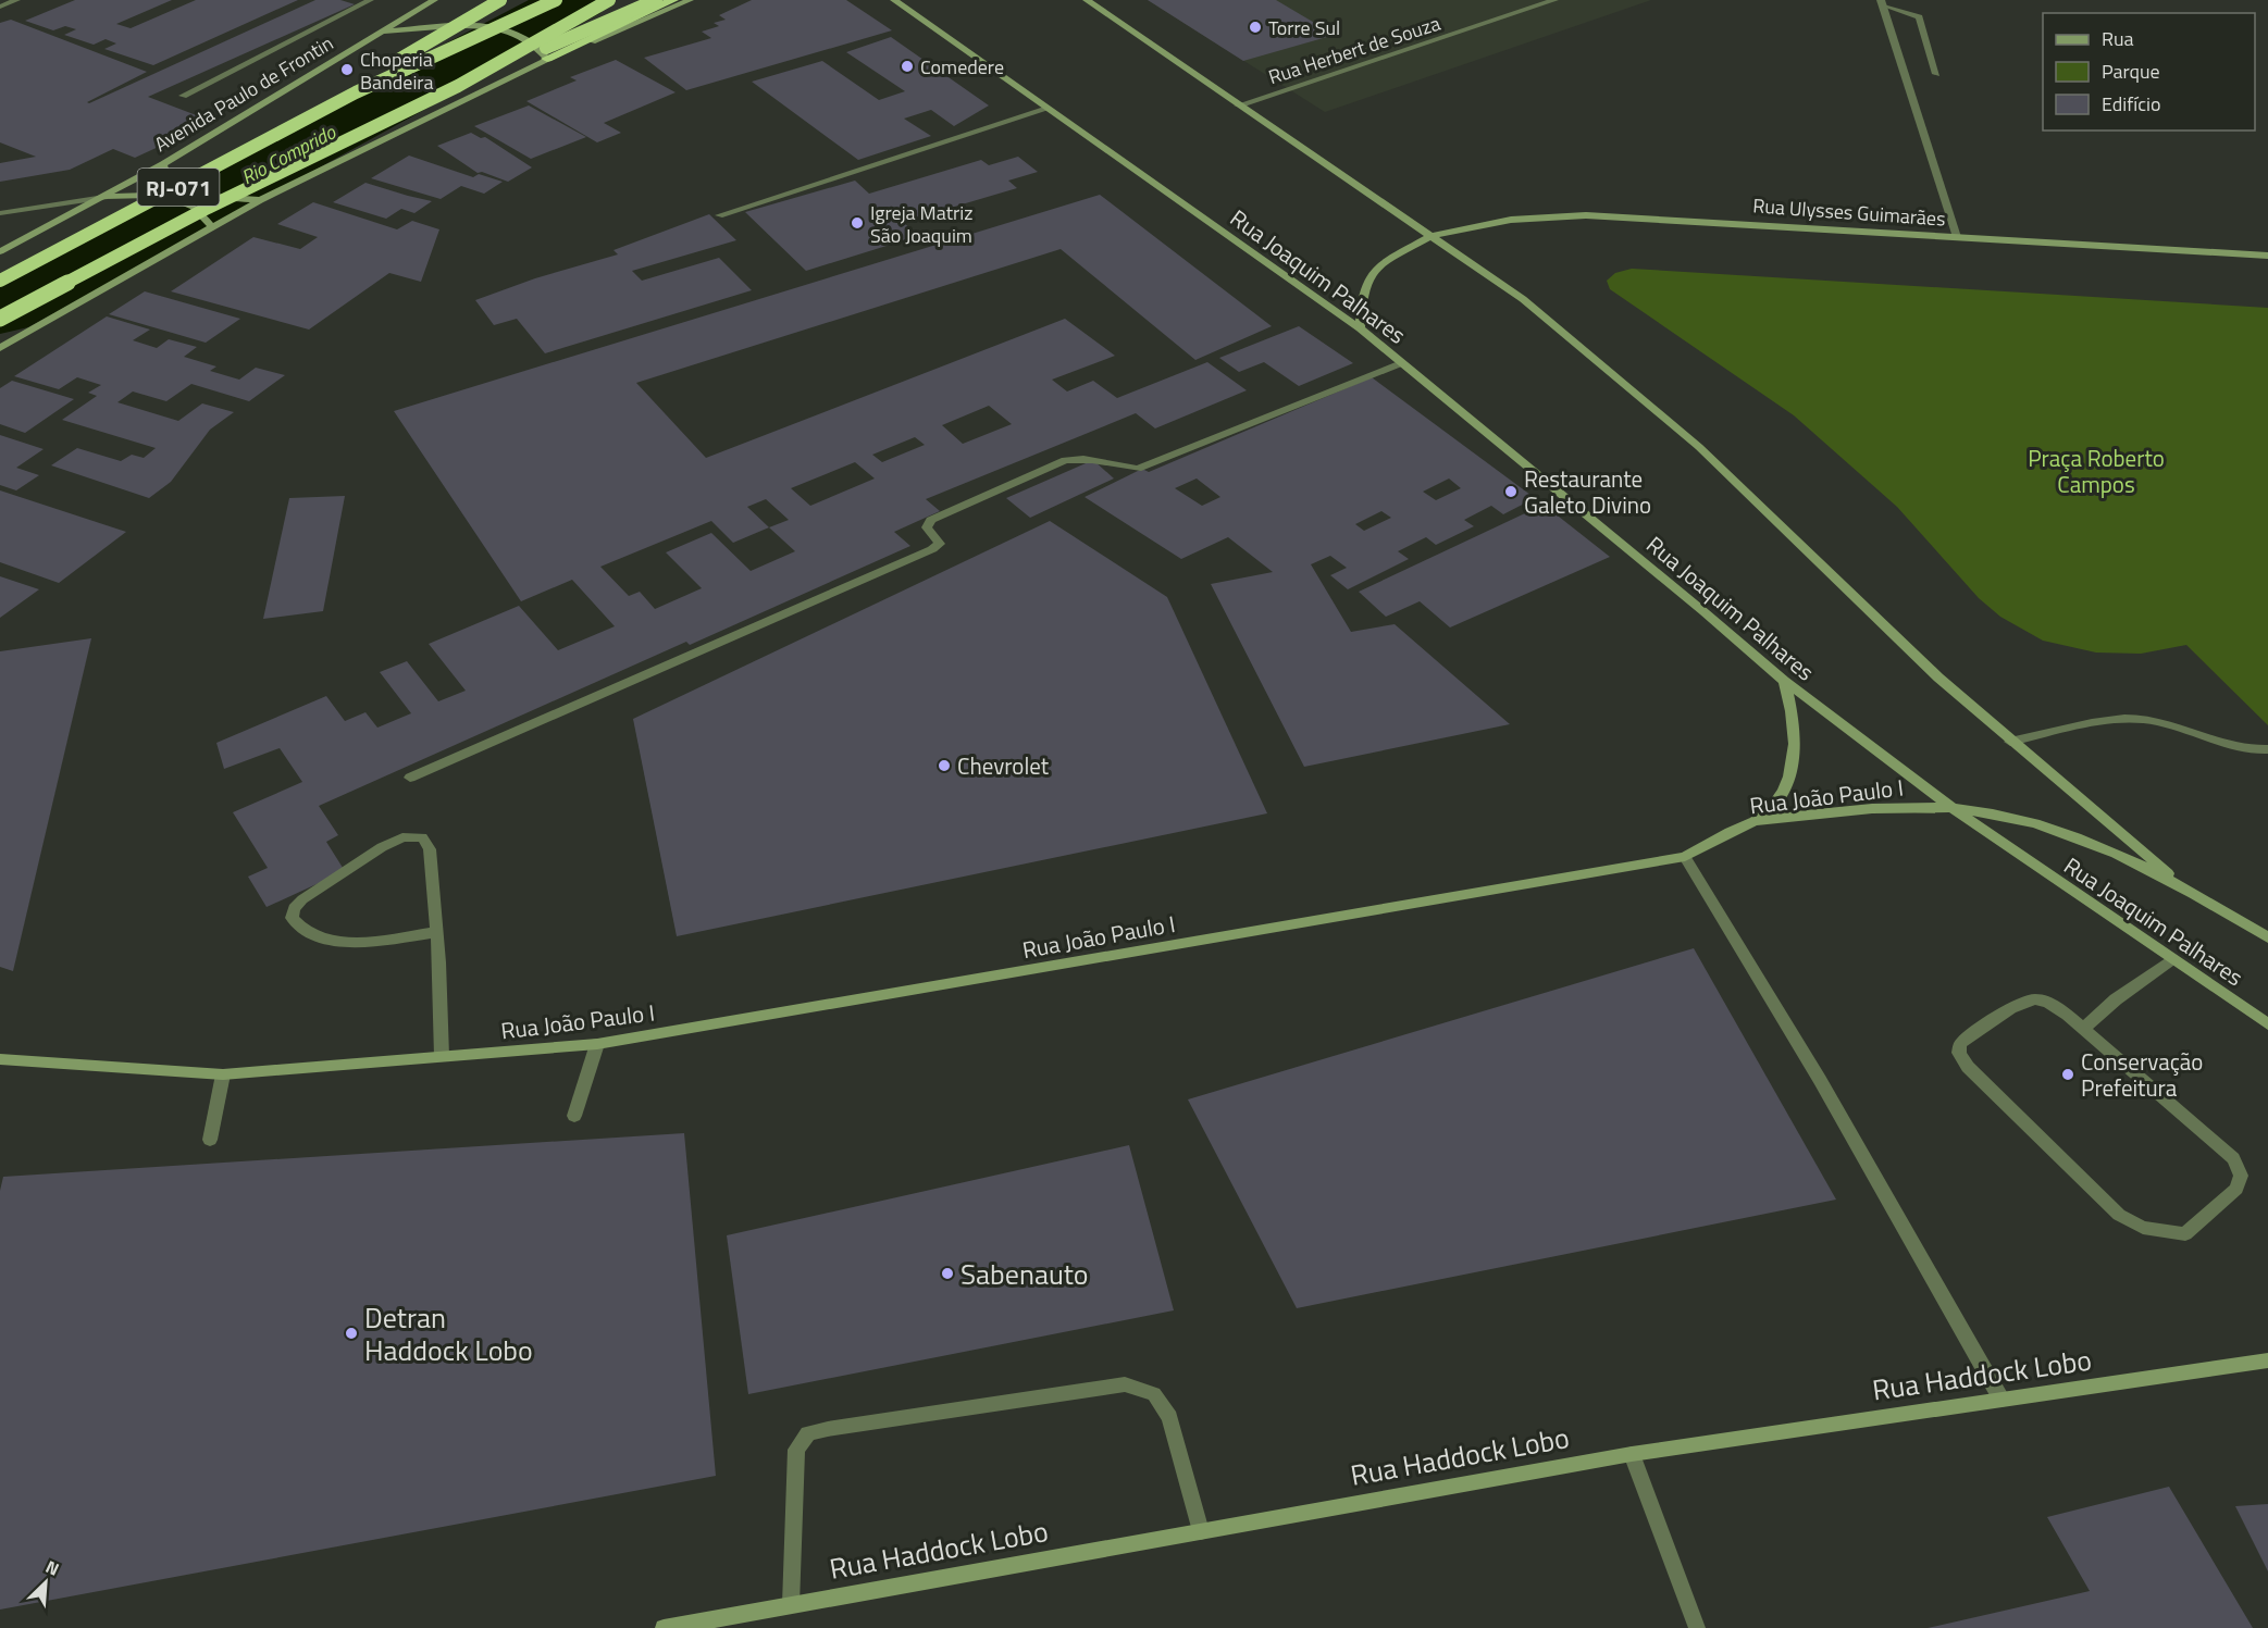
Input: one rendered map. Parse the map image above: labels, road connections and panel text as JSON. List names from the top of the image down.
{
  "streets": {
    "highway": ["RJ-071"],
    "main road": [
      "Avenida Paulo de Frontin",
      "Rua Ulysses Guimarães",
      "Rua Joaquim Palhares",
      "Rua João Paulo I",
      "Rua Haddock Lobo"
    ],
    "street": ["Rua Herbert de Souza"]
  },
  "crossings": [
    ["Rua Herbert de Souza", "Rua Joaquim Palhares"],
    ["Rua Ulysses Guimarães", "Rua Joaquim Palhares"],
    ["Rua Joaquim Palhares", "Rua João Paulo I"]
  ],
  "water": ["Rio Comprido"],
  "parks": ["Praça Roberto Campos"],
  "places": [
    "Torre Sul",
    "Comedere",
    "Choperia Bandeira",
    "Igreja Matriz São Joaquim",
    "Restaurante Galeto Divino",
    "Chevrolet",
    "Conservação Prefeitura",
    "Sabenauto",
    "Detran Haddock Lobo"
  ],
  "legend": ["Rua", "Parque", "Edifício"],
  "north": "top right"
}
